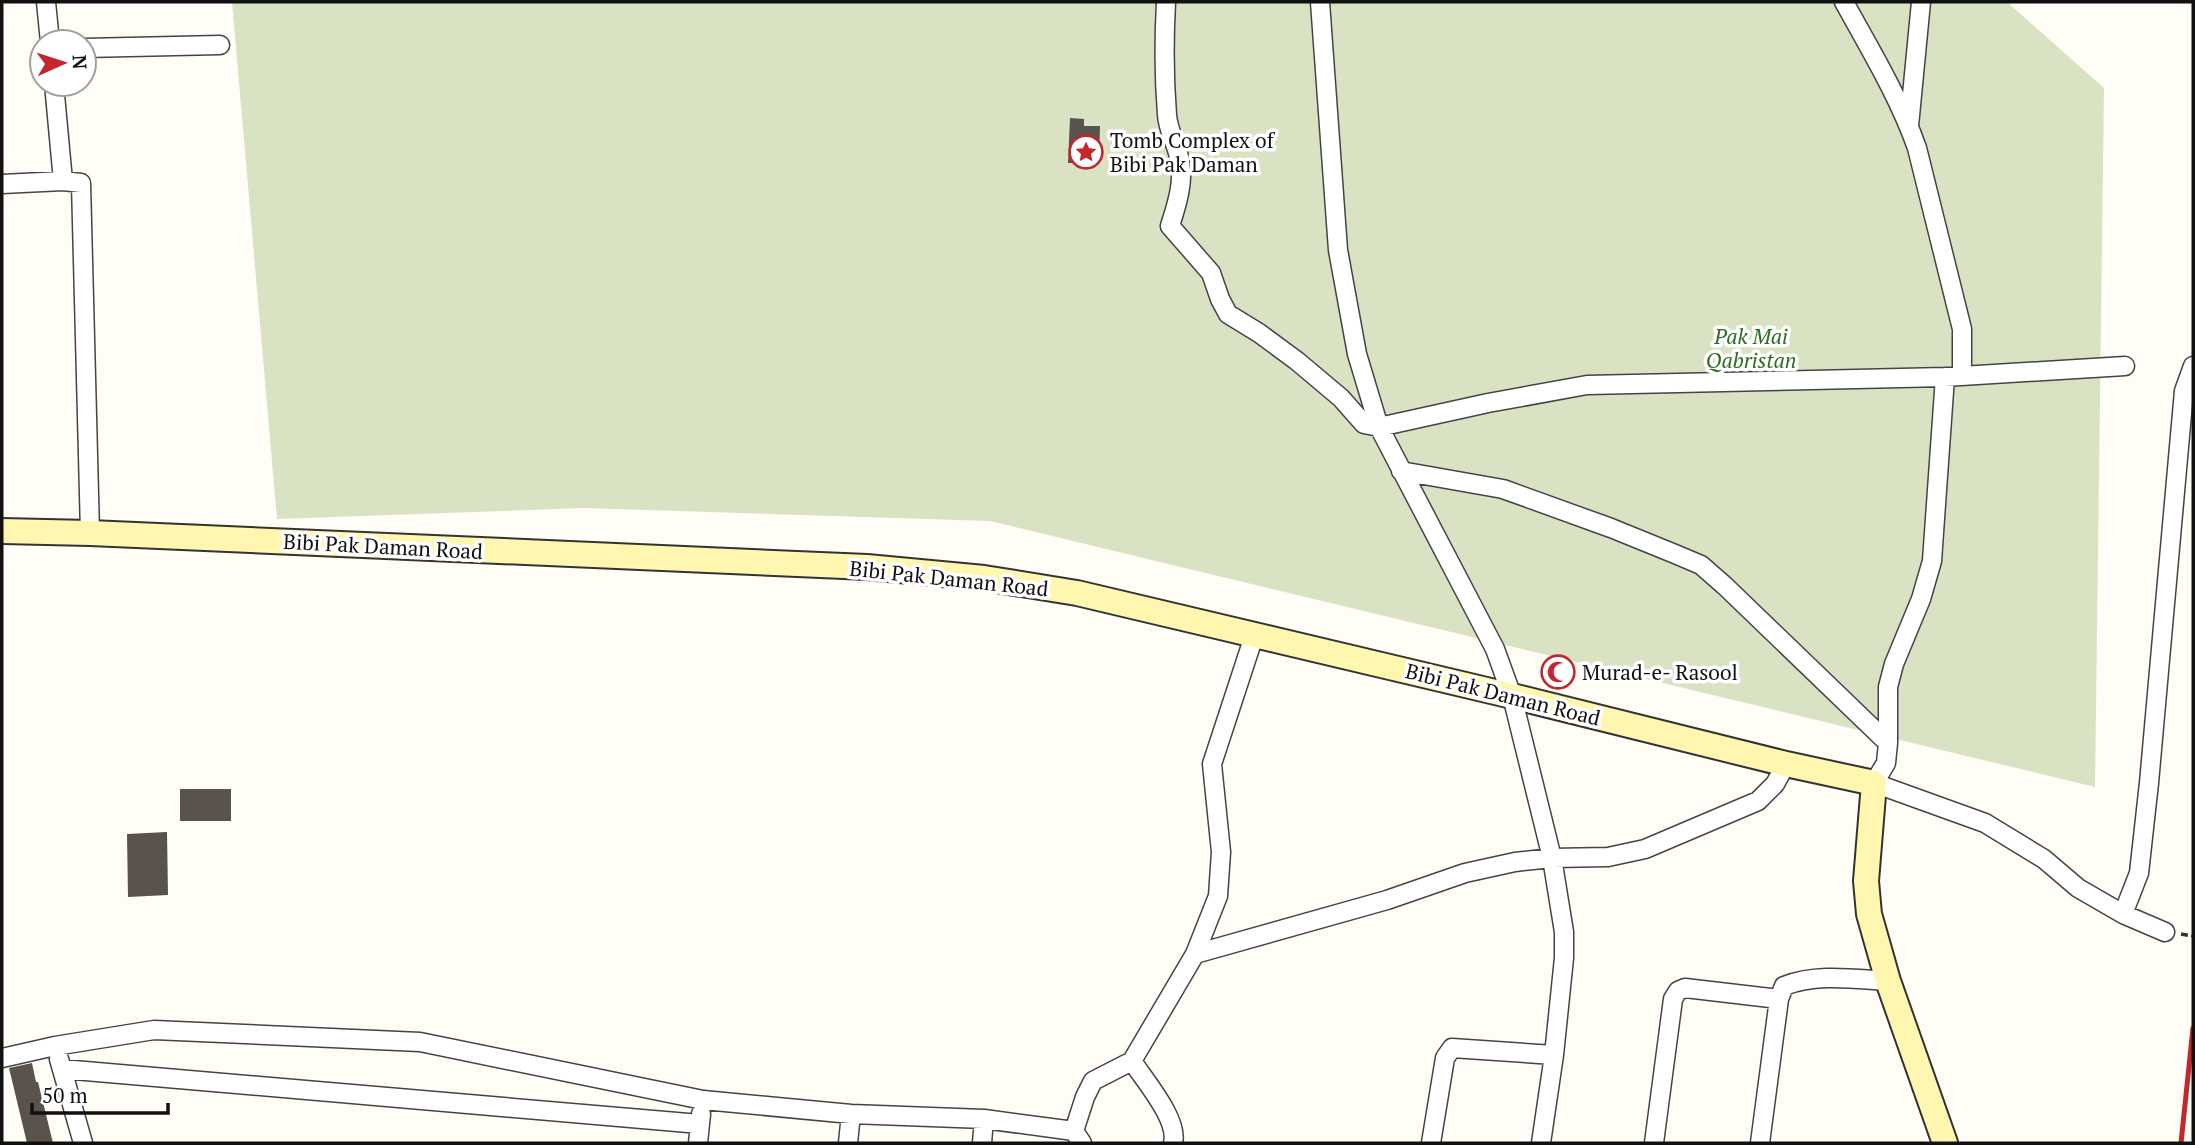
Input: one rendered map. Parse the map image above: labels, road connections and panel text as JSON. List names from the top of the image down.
{
  "streets": {
    "street": ["Bibi Pak Daman Road"]
  },
  "parks": ["Pak Mai Qabristan"],
  "places": {
    "place": ["Tomb Complex of Bibi Pak Daman"],
    "mosque": ["Murad-e- Rasool"]
  },
  "scale_bar": "50 m",
  "north": "right"
}
